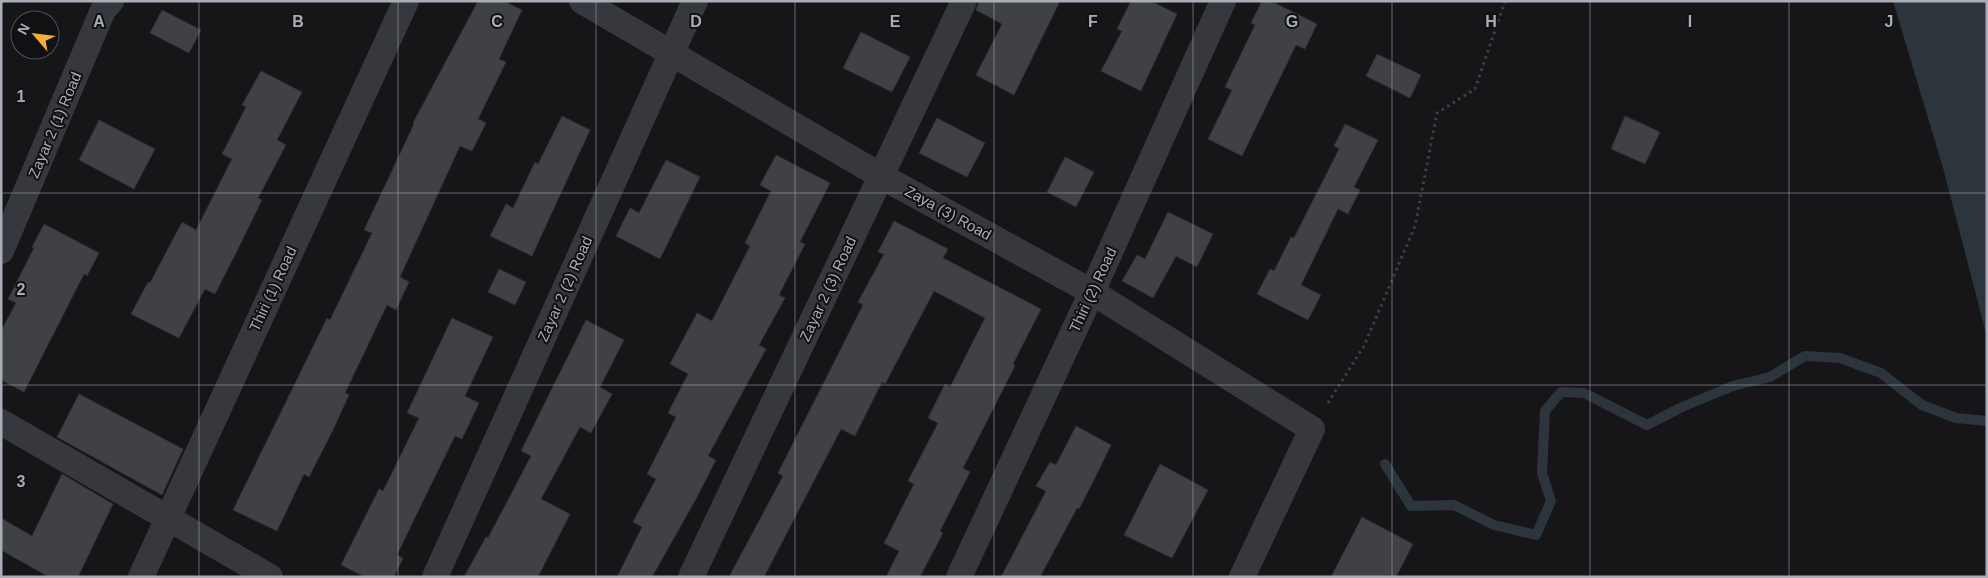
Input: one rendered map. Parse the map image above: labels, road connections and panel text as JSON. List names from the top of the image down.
{
  "streets": {
    "street": [
      "Zayar 2 (1) Road",
      "Zaya (3) Road",
      "Thiri (1) Road",
      "Zayar 2 (2) Road",
      "Zayar 2 (3) Road",
      "Thiri (2) Road"
    ]
  },
  "crossings": [
    ["Zaya (3) Road", "Zayar 2 (2) Road"],
    ["Zaya (3) Road", "Zayar 2 (3) Road"],
    ["Zaya (3) Road", "Thiri (2) Road"]
  ],
  "north": "top left",
  "grid": {
    "columns": [
      "A",
      "B",
      "C",
      "D",
      "E",
      "F",
      "G",
      "H",
      "I",
      "J"
    ],
    "rows": ["1", "2", "3"]
  }
}
